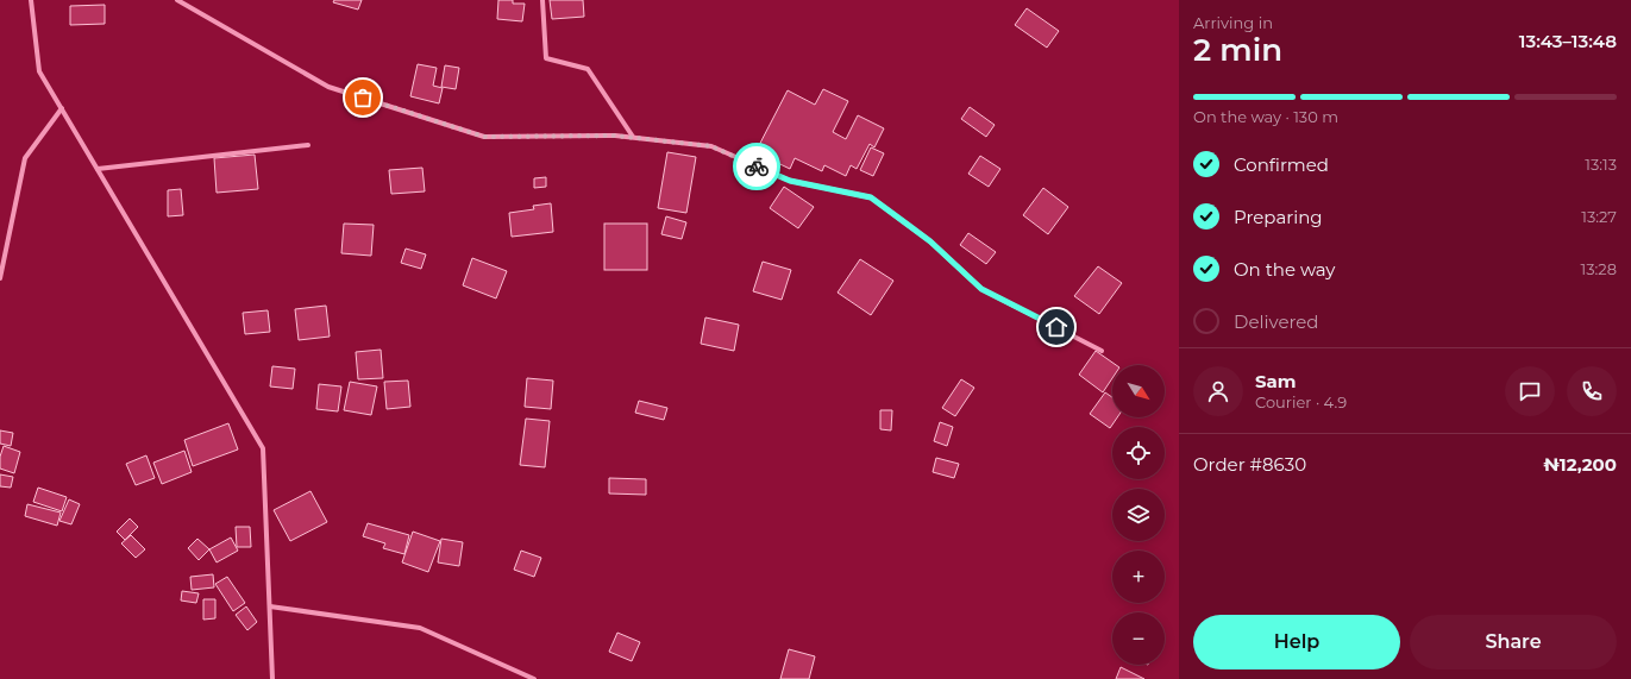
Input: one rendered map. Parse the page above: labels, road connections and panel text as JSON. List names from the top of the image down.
{
  "north": "bottom right",
  "page": {
    "heading": ["2 min", "Arriving in", "13:43–13:48"],
    "panel": [
      "Sam",
      "Courier · 4.9",
      "Order #8630",
      "₦12,200"
    ],
    "bar": "On the way · 130 m",
    "list": [
      ["Confirmed", "13:13"],
      ["Preparing", "13:27"],
      ["On the way", "13:28"],
      "Delivered"
    ],
    "map_buttons": ["+", "−"],
    "buttons": ["Help", "Share"]
  }
}
